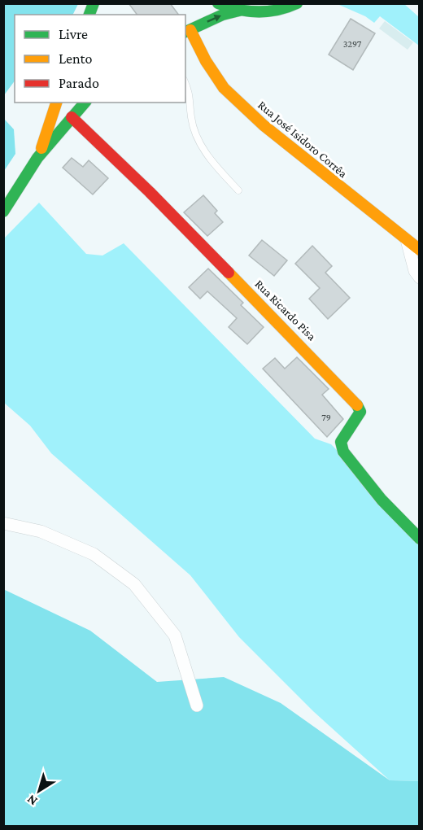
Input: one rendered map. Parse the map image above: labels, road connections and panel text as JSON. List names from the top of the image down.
{
  "streets": {
    "street": ["Rua José Isidoro Corrêa", "Rua Ricardo Pisa"]
  },
  "house_numbers": ["3297", "79"],
  "legend": ["Livre", "Lento", "Parado"],
  "north": "bottom left"
}
